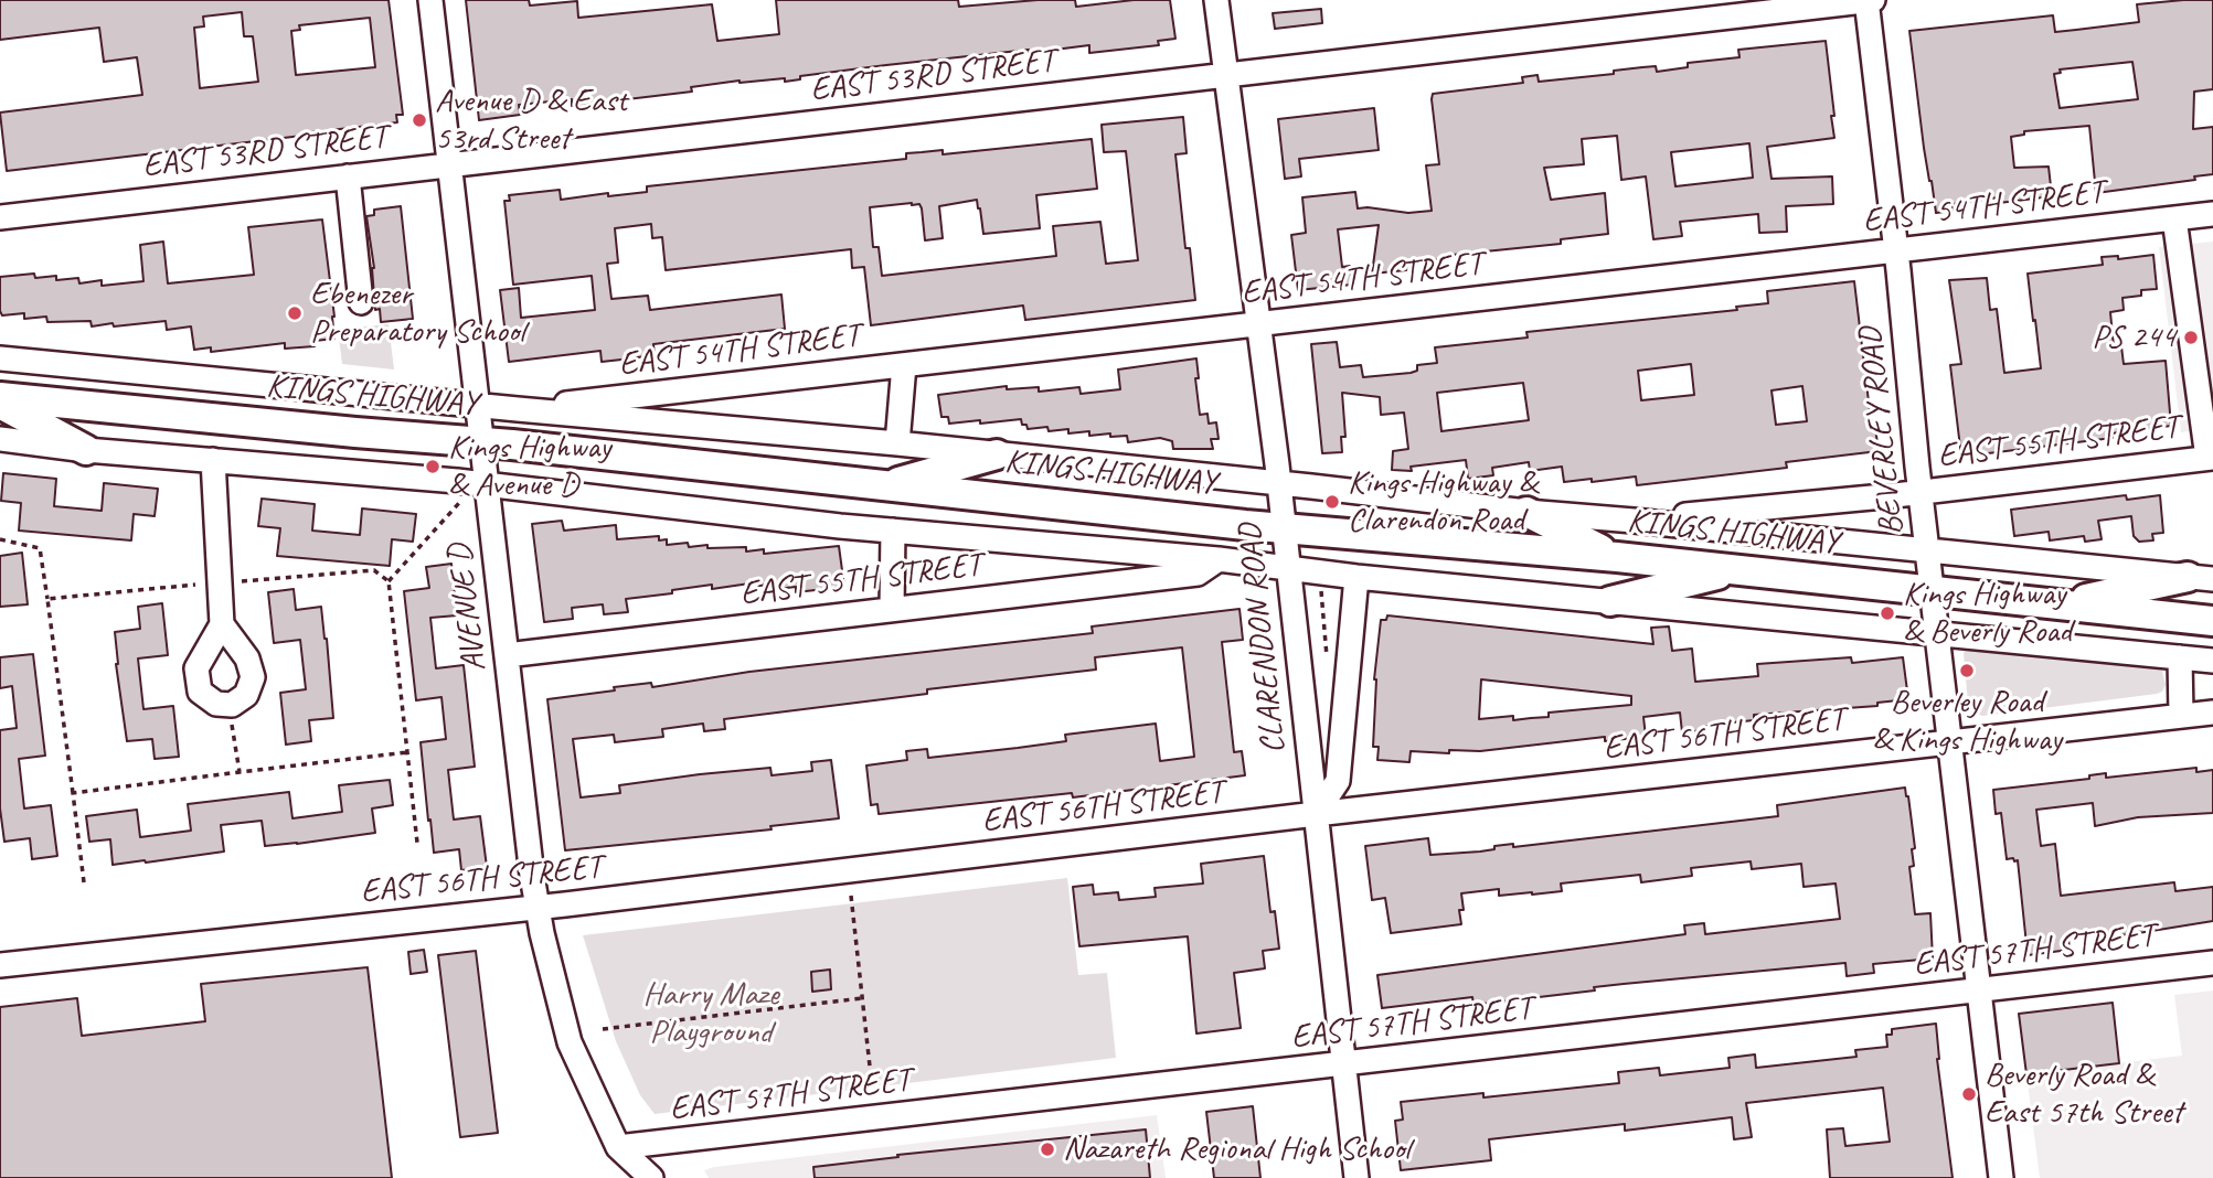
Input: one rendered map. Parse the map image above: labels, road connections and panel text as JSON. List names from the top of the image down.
{
  "streets": {
    "main road": ["KINGS HIGHWAY"],
    "street": [
      "EAST 53RD STREET",
      "EAST 54TH STREET",
      "BEVERLEY ROAD",
      "EAST 55TH STREET",
      "AVENUE D",
      "CLARENDON ROAD",
      "EAST 56TH STREET",
      "EAST 57TH STREET"
    ]
  },
  "crossings": [
    ["EAST 53RD STREET", "BEVERLEY ROAD"],
    ["EAST 53RD STREET", "AVENUE D"],
    ["EAST 53RD STREET", "CLARENDON ROAD"],
    ["EAST 54TH STREET", "KINGS HIGHWAY"],
    ["EAST 54TH STREET", "BEVERLEY ROAD"],
    ["EAST 54TH STREET", "CLARENDON ROAD"],
    ["KINGS HIGHWAY", "BEVERLEY ROAD"],
    ["KINGS HIGHWAY", "EAST 55TH STREET"],
    ["KINGS HIGHWAY", "AVENUE D"],
    ["KINGS HIGHWAY", "CLARENDON ROAD"],
    ["BEVERLEY ROAD", "EAST 55TH STREET"],
    ["BEVERLEY ROAD", "EAST 56TH STREET"],
    ["BEVERLEY ROAD", "EAST 57TH STREET"],
    ["EAST 55TH STREET", "AVENUE D"],
    ["AVENUE D", "EAST 56TH STREET"],
    ["AVENUE D", "EAST 57TH STREET"],
    ["CLARENDON ROAD", "EAST 56TH STREET"],
    ["CLARENDON ROAD", "EAST 57TH STREET"]
  ],
  "parks": ["Harry Maze Playground"],
  "places": [
    "Avenue D & East 53rd Street",
    "Ebenezer Preparatory School",
    "PS 244",
    "Kings Highway & Avenue D",
    "Kings Highway & Clarendon Road",
    "Kings Highway & Beverly Road",
    "Beverley Road & Kings Highway",
    "Beverly Road & East 57th Street",
    "Nazareth Regional High School"
  ]
}
